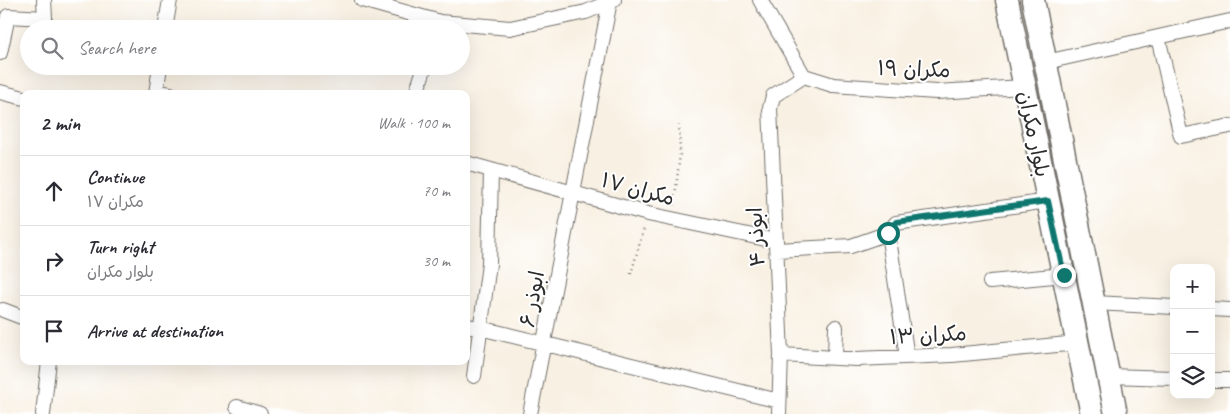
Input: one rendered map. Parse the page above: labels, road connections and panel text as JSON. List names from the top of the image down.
{
  "streets": {
    "main road": ["بلوار مکران"],
    "street": [
      "مکران ۱۹",
      "مکران ۱۷",
      "ابوذر ۴",
      "ابوذر ۶",
      "مکران ۱۳"
    ]
  },
  "crossings": [
    ["مکران ۱۹", "بلوار مکران"],
    ["مکران ۱۹", "ابوذر ۴"],
    ["بلوار مکران", "مکران ۱۷"],
    ["بلوار مکران", "مکران ۱۳"],
    ["مکران ۱۷", "ابوذر ۴"],
    ["مکران ۱۷", "ابوذر ۶"],
    ["ابوذر ۴", "مکران ۱۳"]
  ],
  "page": {
    "search": "Search here",
    "heading": ["2 min", "Walk · 100 m"],
    "list": [
      ["Continue", "مکران ۱۷", "70 m"],
      ["Turn right", "بلوار مکران", "30 m"],
      "Arrive at destination"
    ],
    "map_buttons": ["+", "−"]
  }
}
